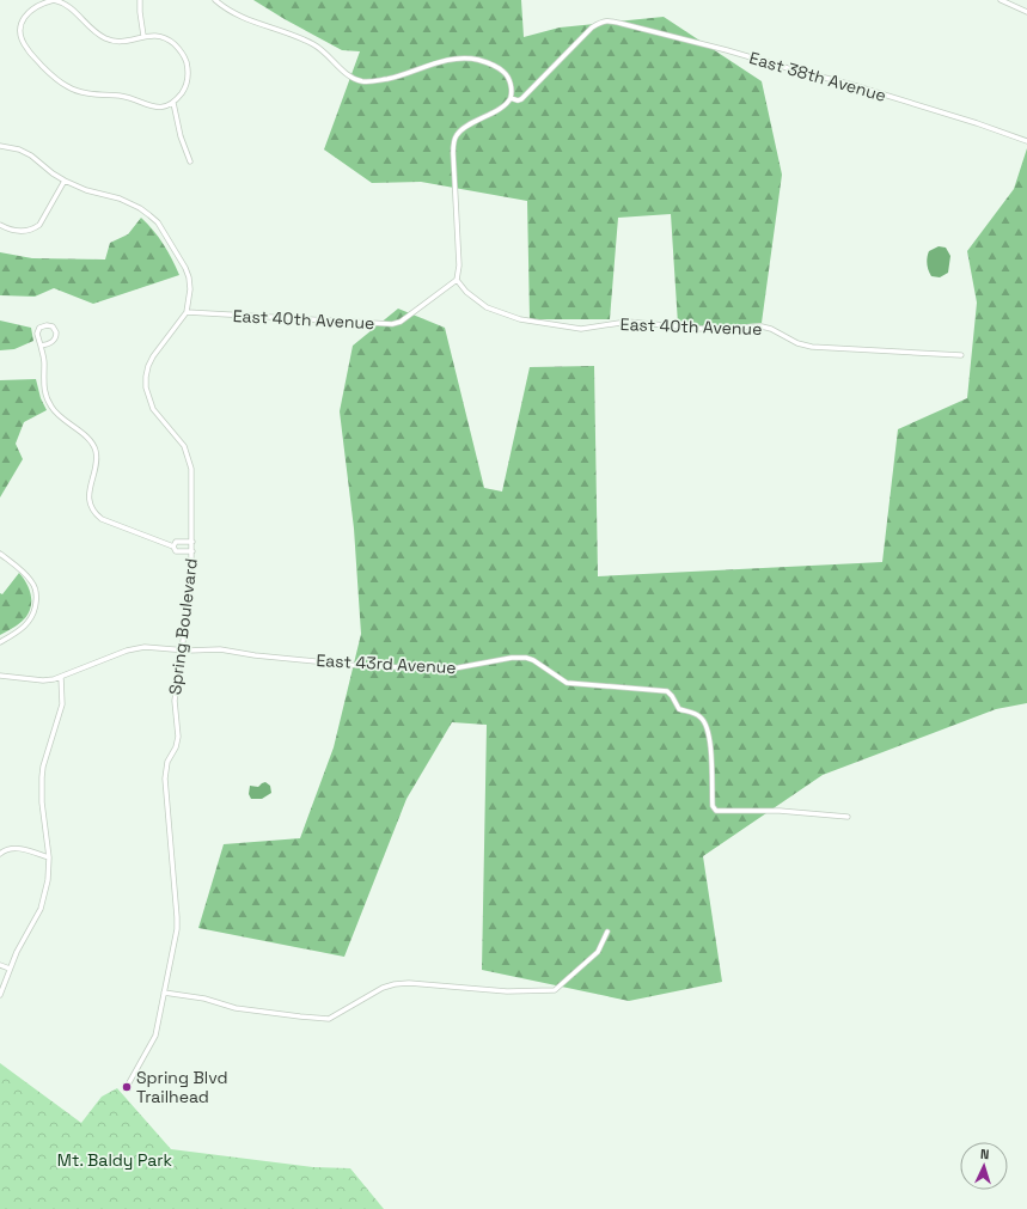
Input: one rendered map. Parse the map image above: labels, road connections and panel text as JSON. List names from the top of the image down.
{
  "streets": {
    "street": [
      "East 38th Avenue",
      "East 40th Avenue",
      "Spring Boulevard",
      "East 43rd Avenue"
    ]
  },
  "crossings": [
    ["East 40th Avenue", "Spring Boulevard"],
    ["Spring Boulevard", "East 43rd Avenue"]
  ],
  "parks": ["Mt. Baldy Park"],
  "places": ["Spring Blvd Trailhead"],
  "north": "top"
}
